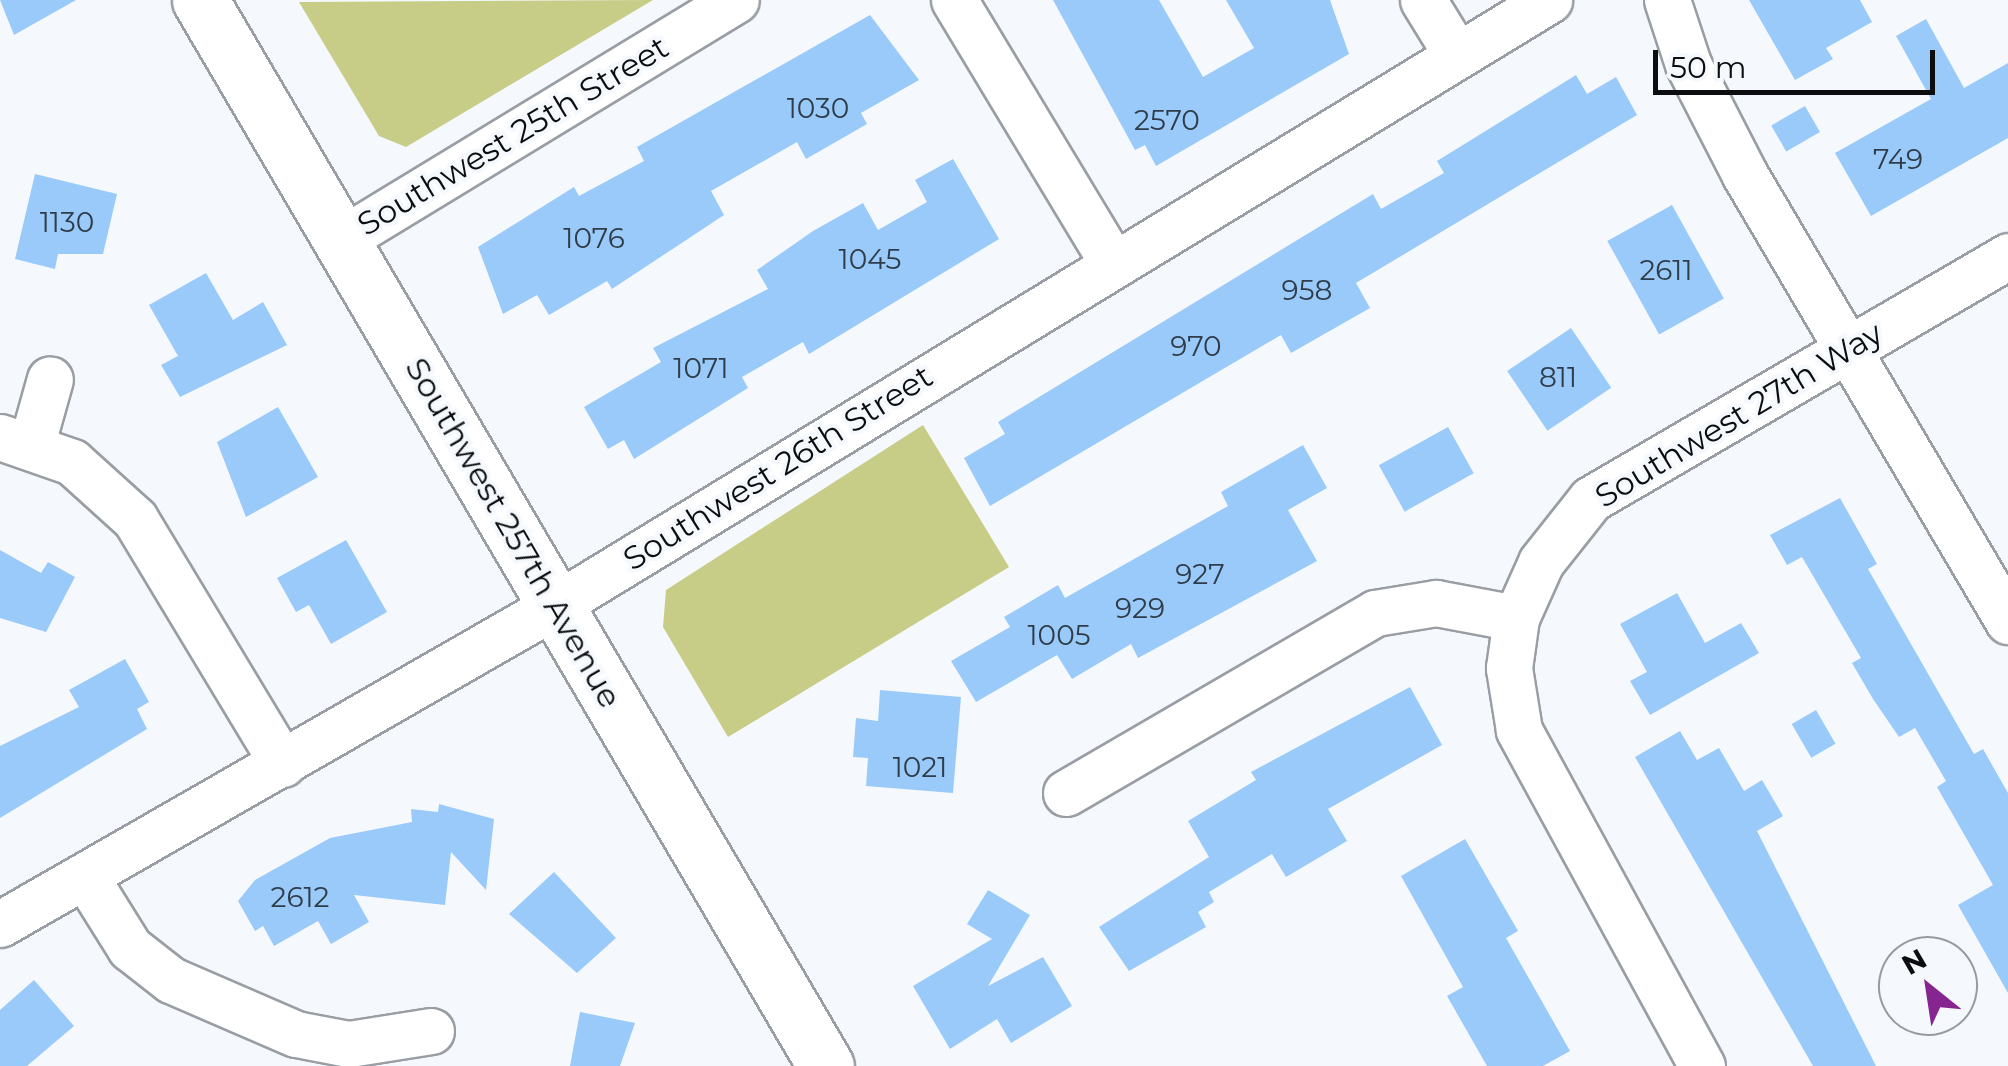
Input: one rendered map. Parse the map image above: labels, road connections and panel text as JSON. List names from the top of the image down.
{
  "streets": {
    "main road": ["Southwest 257th Avenue"],
    "street": ["Southwest 25th Street", "Southwest 27th Way", "Southwest 26th Street"]
  },
  "crossings": [
    ["Southwest 25th Street", "Southwest 257th Avenue"],
    ["Southwest 26th Street", "Southwest 257th Avenue"]
  ],
  "house_numbers": [
    "1030",
    "2570",
    "749",
    "1130",
    "1076",
    "1045",
    "2611",
    "958",
    "970",
    "1071",
    "811",
    "927",
    "929",
    "1005",
    "1021",
    "2612"
  ],
  "scale_bar": "50 m",
  "north": "top left"
}
